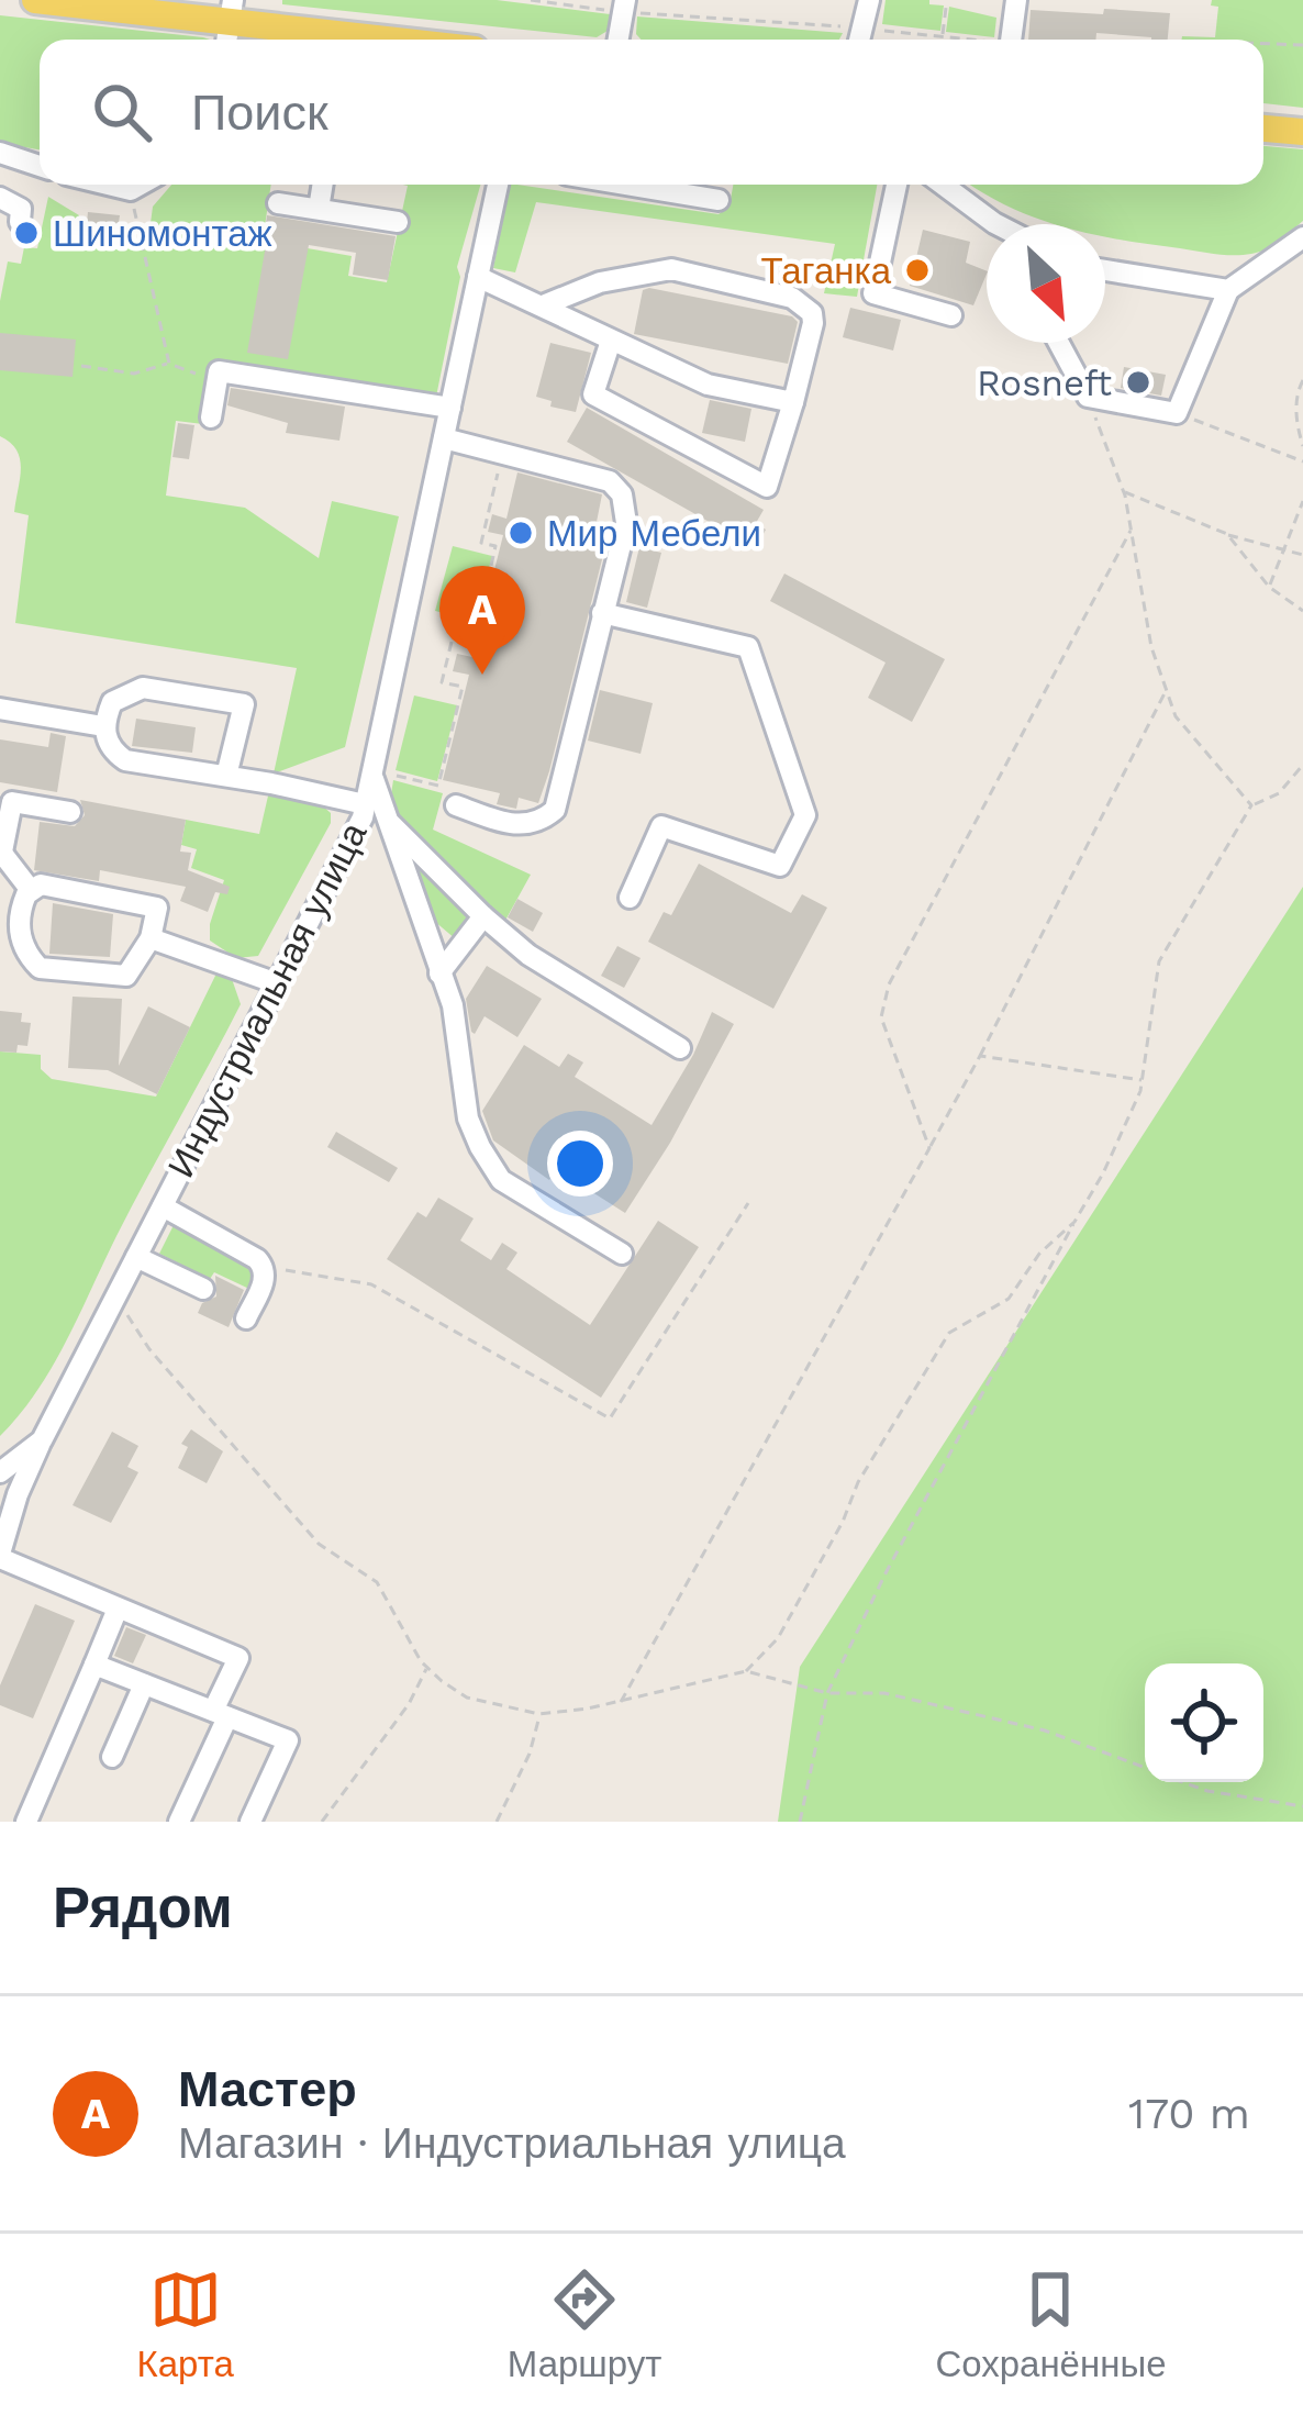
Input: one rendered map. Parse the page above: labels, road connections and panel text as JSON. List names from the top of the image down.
{
  "streets": {
    "street": ["Индустриальная улица"]
  },
  "places": [
    "Шиномонтаж",
    "Таганка",
    "Rosneft",
    "Мир Мебели"
  ],
  "north": "bottom right",
  "page": {
    "search": "Поиск",
    "pins": "A",
    "heading": "Рядом",
    "list": [
      {
        "mark": "A",
        "name": "Мастер",
        "note": "Магазин · Индустриальная улица",
        "value": "170 m"
      }
    ],
    "nav": ["Карта", "Маршрут", "Сохранённые"]
  }
}
